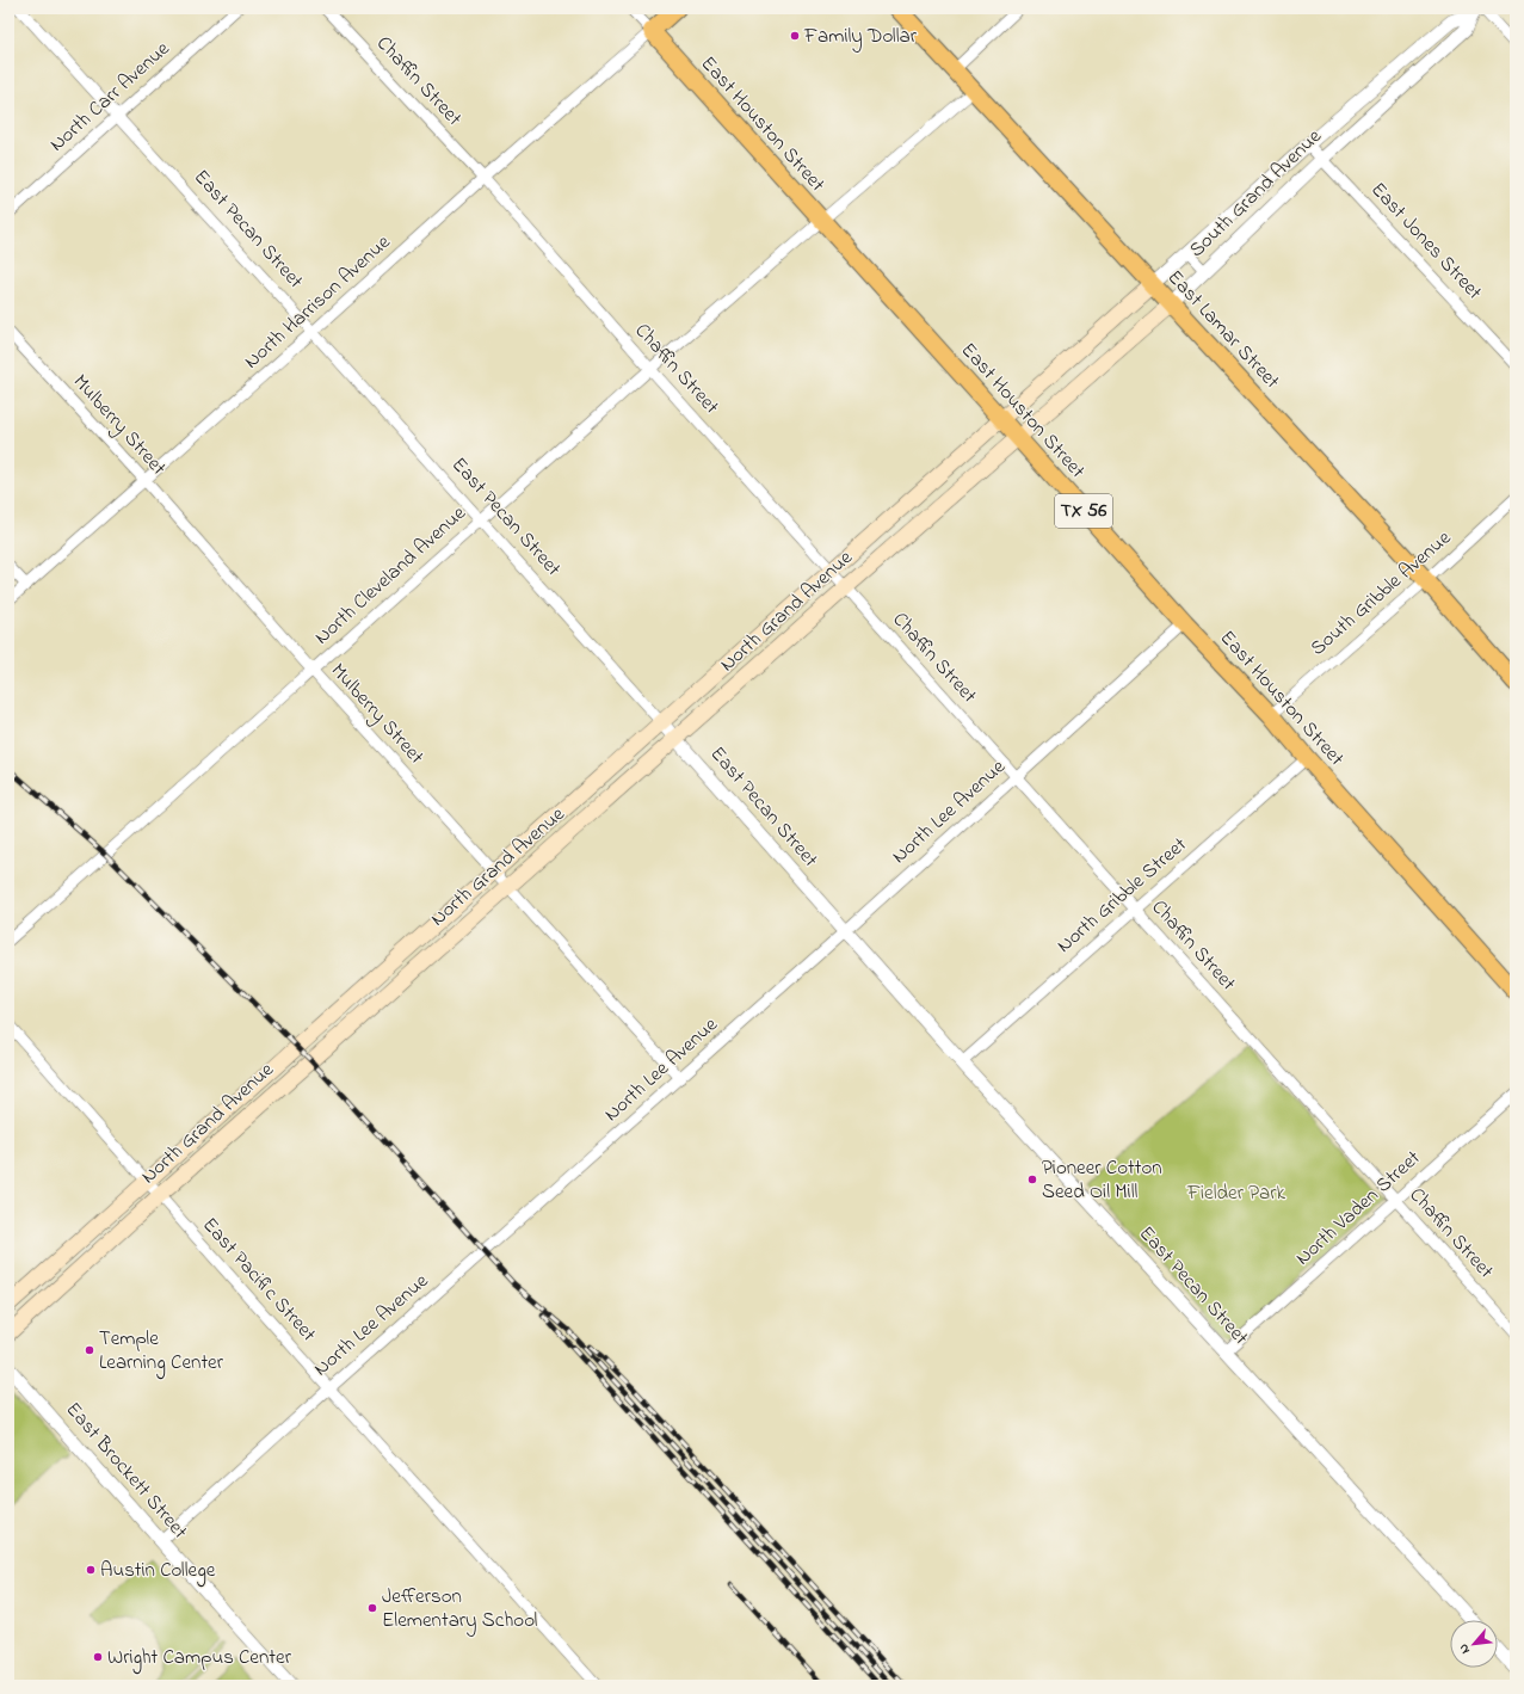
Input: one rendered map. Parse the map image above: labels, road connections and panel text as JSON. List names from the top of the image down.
{
  "streets": {
    "main road": [
      "East Houston Street",
      "South Grand Avenue",
      "East Lamar Street",
      "TX 56",
      "North Grand Avenue"
    ],
    "street": [
      "Chaffin Street",
      "North Carr Avenue",
      "East Pecan Street",
      "East Jones Street",
      "North Harrison Avenue",
      "Mulberry Street",
      "North Cleveland Avenue",
      "South Gribble Avenue",
      "North Lee Avenue",
      "North Gribble Street",
      "North Vaden Street",
      "East Pacific Street",
      "East Brockett Street"
    ]
  },
  "crossings": [
    ["Chaffin Street", "North Harrison Avenue"],
    ["Chaffin Street", "North Cleveland Avenue"],
    ["Chaffin Street", "North Grand Avenue"],
    ["Chaffin Street", "North Lee Avenue"],
    ["Chaffin Street", "North Gribble Street"],
    ["Chaffin Street", "North Vaden Street"],
    ["North Carr Avenue", "East Pecan Street"],
    ["East Houston Street", "South Grand Avenue"],
    ["East Houston Street", "North Harrison Avenue"],
    ["East Houston Street", "North Cleveland Avenue"],
    ["East Houston Street", "South Gribble Avenue"],
    ["East Houston Street", "North Grand Avenue"],
    ["East Houston Street", "North Lee Avenue"],
    ["East Houston Street", "North Gribble Street"],
    ["South Grand Avenue", "East Jones Street"],
    ["South Grand Avenue", "East Lamar Street"],
    ["South Grand Avenue", "North Grand Avenue"],
    ["East Pecan Street", "North Harrison Avenue"],
    ["East Pecan Street", "North Cleveland Avenue"],
    ["East Pecan Street", "North Grand Avenue"],
    ["East Pecan Street", "North Lee Avenue"],
    ["East Pecan Street", "North Gribble Street"],
    ["East Pecan Street", "North Vaden Street"],
    ["North Harrison Avenue", "Mulberry Street"],
    ["East Lamar Street", "North Cleveland Avenue"],
    ["East Lamar Street", "South Gribble Avenue"],
    ["Mulberry Street", "North Cleveland Avenue"],
    ["Mulberry Street", "North Grand Avenue"],
    ["Mulberry Street", "North Lee Avenue"],
    ["North Grand Avenue", "East Pacific Street"],
    ["North Lee Avenue", "East Pacific Street"],
    ["North Lee Avenue", "East Brockett Street"]
  ],
  "parks": ["Fielder Park"],
  "places": [
    "Family Dollar",
    "Pioneer Cotton Seed Oil Mill",
    "Temple Learning Center",
    "Austin College",
    "Jefferson Elementary School",
    "Wright Campus Center"
  ],
  "north": "bottom left"
}
